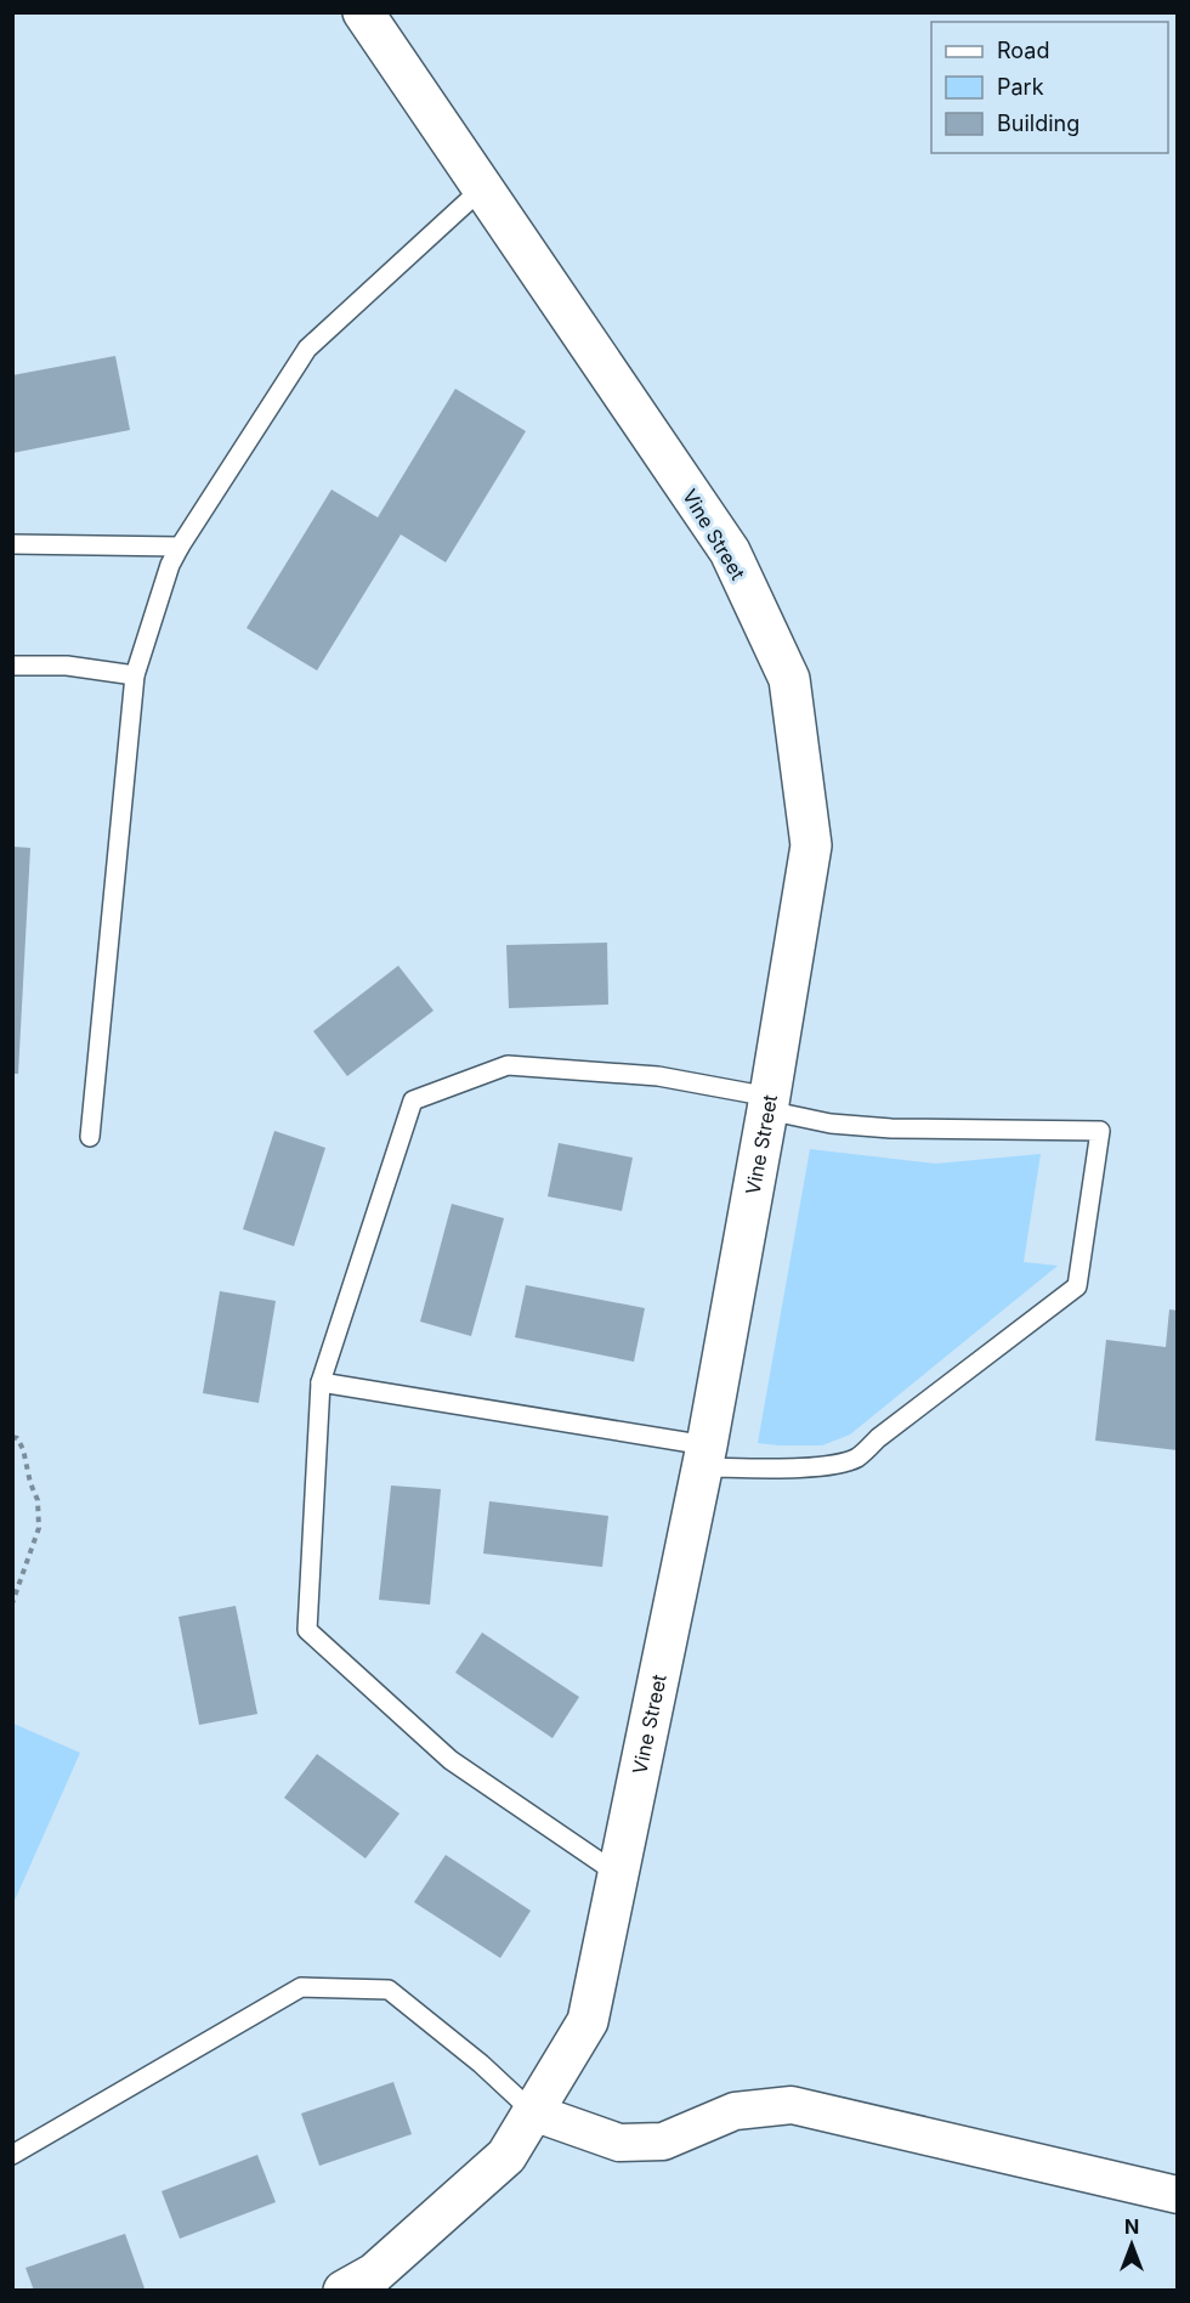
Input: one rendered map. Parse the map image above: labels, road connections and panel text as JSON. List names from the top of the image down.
{
  "streets": {
    "main road": ["Vine Street"]
  },
  "legend": ["Road", "Park", "Building"],
  "north": "top"
}
